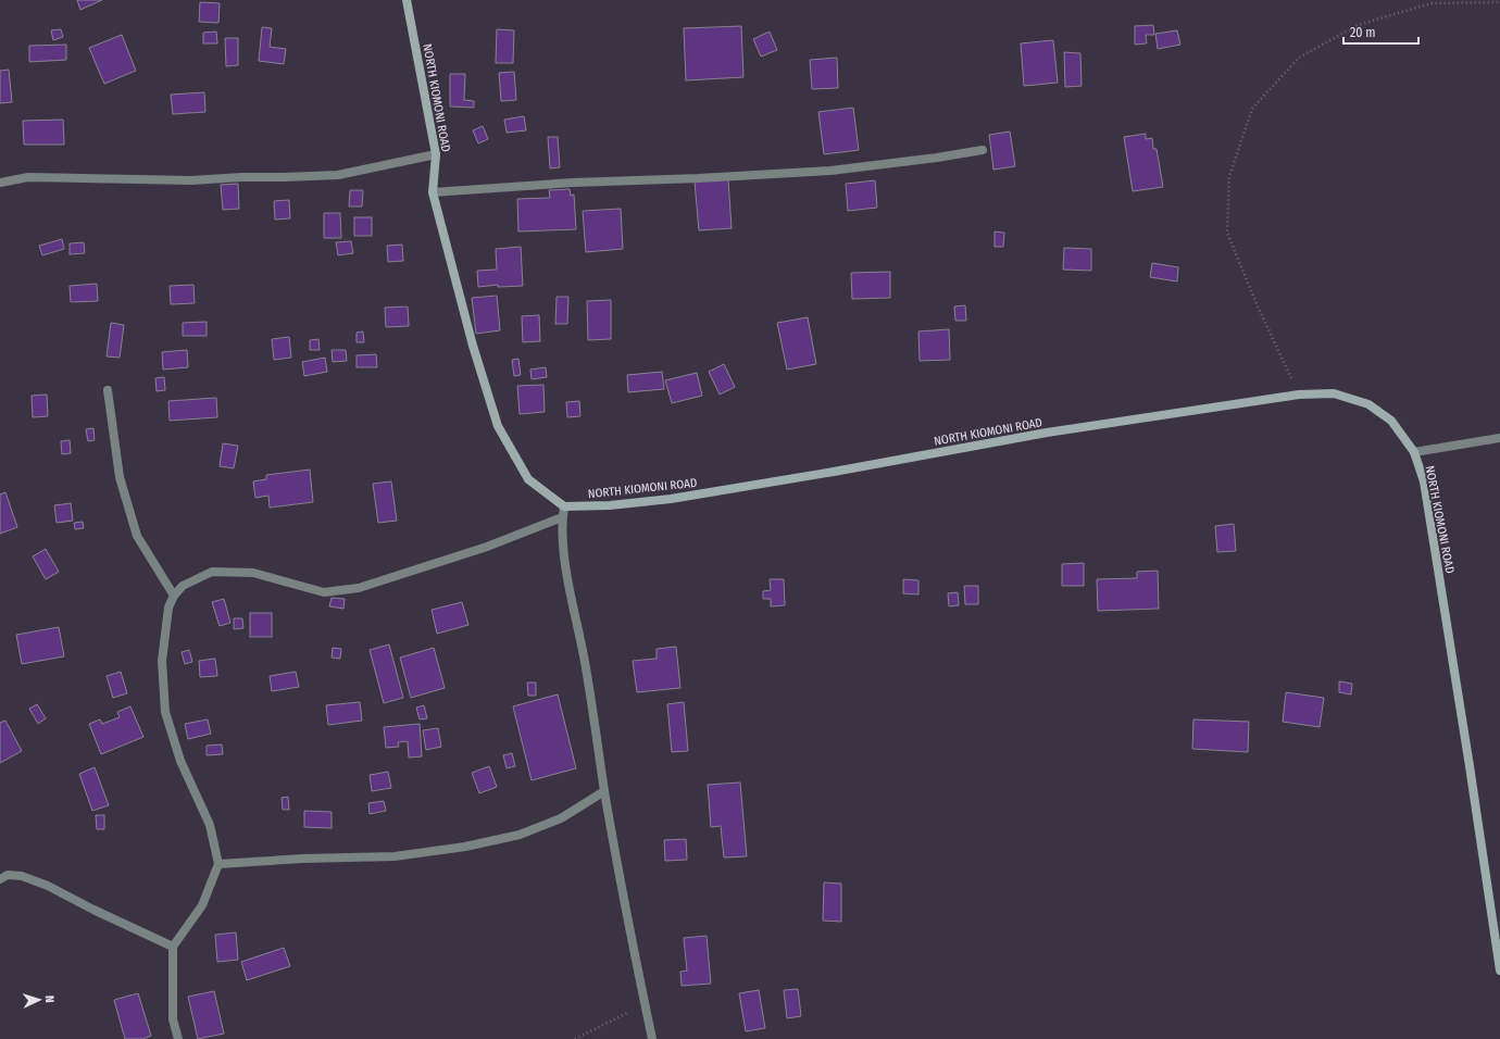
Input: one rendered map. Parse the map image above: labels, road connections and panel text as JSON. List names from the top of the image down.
{
  "streets": {
    "main road": ["NORTH KIOMONI ROAD"]
  },
  "scale_bar": "20 m",
  "north": "right"
}
